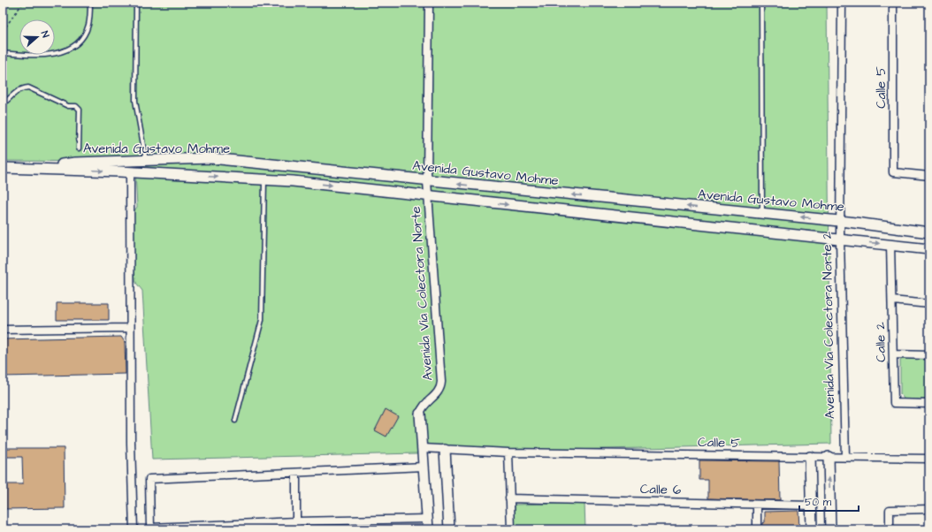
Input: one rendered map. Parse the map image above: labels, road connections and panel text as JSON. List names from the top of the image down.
{
  "streets": {
    "street": [
      "Calle 5",
      "Avenida Gustavo Mohme",
      "Avenida Vía Colectora Norte",
      "Avenida Vía Colectora Norte 2",
      "Calle 2",
      "Calle 6"
    ]
  },
  "crossings": [
    ["Calle 5", "Avenida Vía Colectora Norte"],
    ["Calle 5", "Avenida Vía Colectora Norte 2"],
    ["Avenida Gustavo Mohme", "Avenida Vía Colectora Norte"],
    ["Avenida Gustavo Mohme", "Avenida Vía Colectora Norte 2"],
    ["Avenida Gustavo Mohme", "Calle 2"]
  ],
  "scale_bar": "50 m",
  "north": "right"
}
